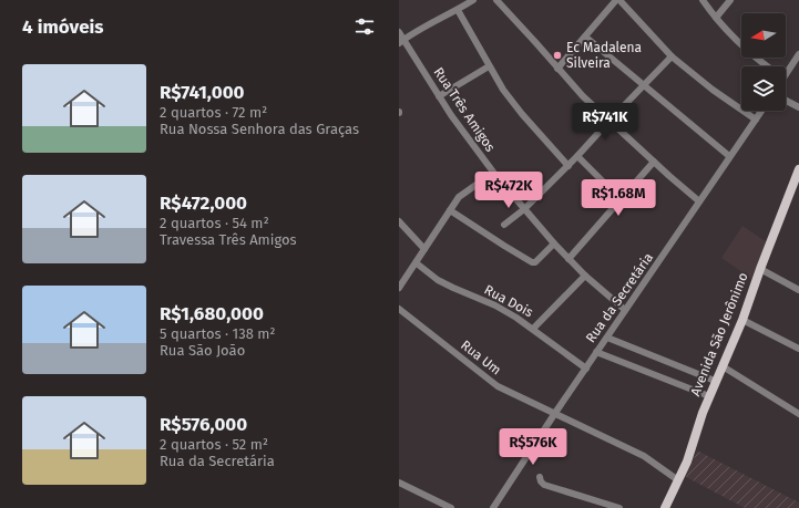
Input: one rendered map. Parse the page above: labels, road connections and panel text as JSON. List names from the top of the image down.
{
  "streets": {
    "main road": ["Avenida São Jerônimo"],
    "street": [
      "Rua Três Amigos",
      "Rua da Secretária",
      "Rua Dois",
      "Rua Um"
    ]
  },
  "crossings": [
    ["Rua Três Amigos", "Rua da Secretária"],
    ["Rua da Secretária", "Rua Dois"],
    ["Rua da Secretária", "Rua Um"],
    ["Avenida São Jerônimo", "Rua Um"]
  ],
  "places": ["Ec Madalena Silveira"],
  "north": "left",
  "page": {
    "heading": "4 imóveis",
    "list": [
      {
        "name": "R$741,000",
        "note": "2 quartos · 72 m² · Rua Nossa Senhora das Graças"
      },
      {
        "name": "R$472,000",
        "note": "2 quartos · 54 m² · Travessa Três Amigos"
      },
      {
        "name": "R$1,680,000",
        "note": "5 quartos · 138 m² · Rua São João"
      },
      {
        "name": "R$576,000",
        "note": "2 quartos · 52 m² · Rua da Secretária"
      }
    ],
    "price": [
      "R$741K",
      "R$472K",
      "R$1.68M",
      "R$576K"
    ]
  }
}
